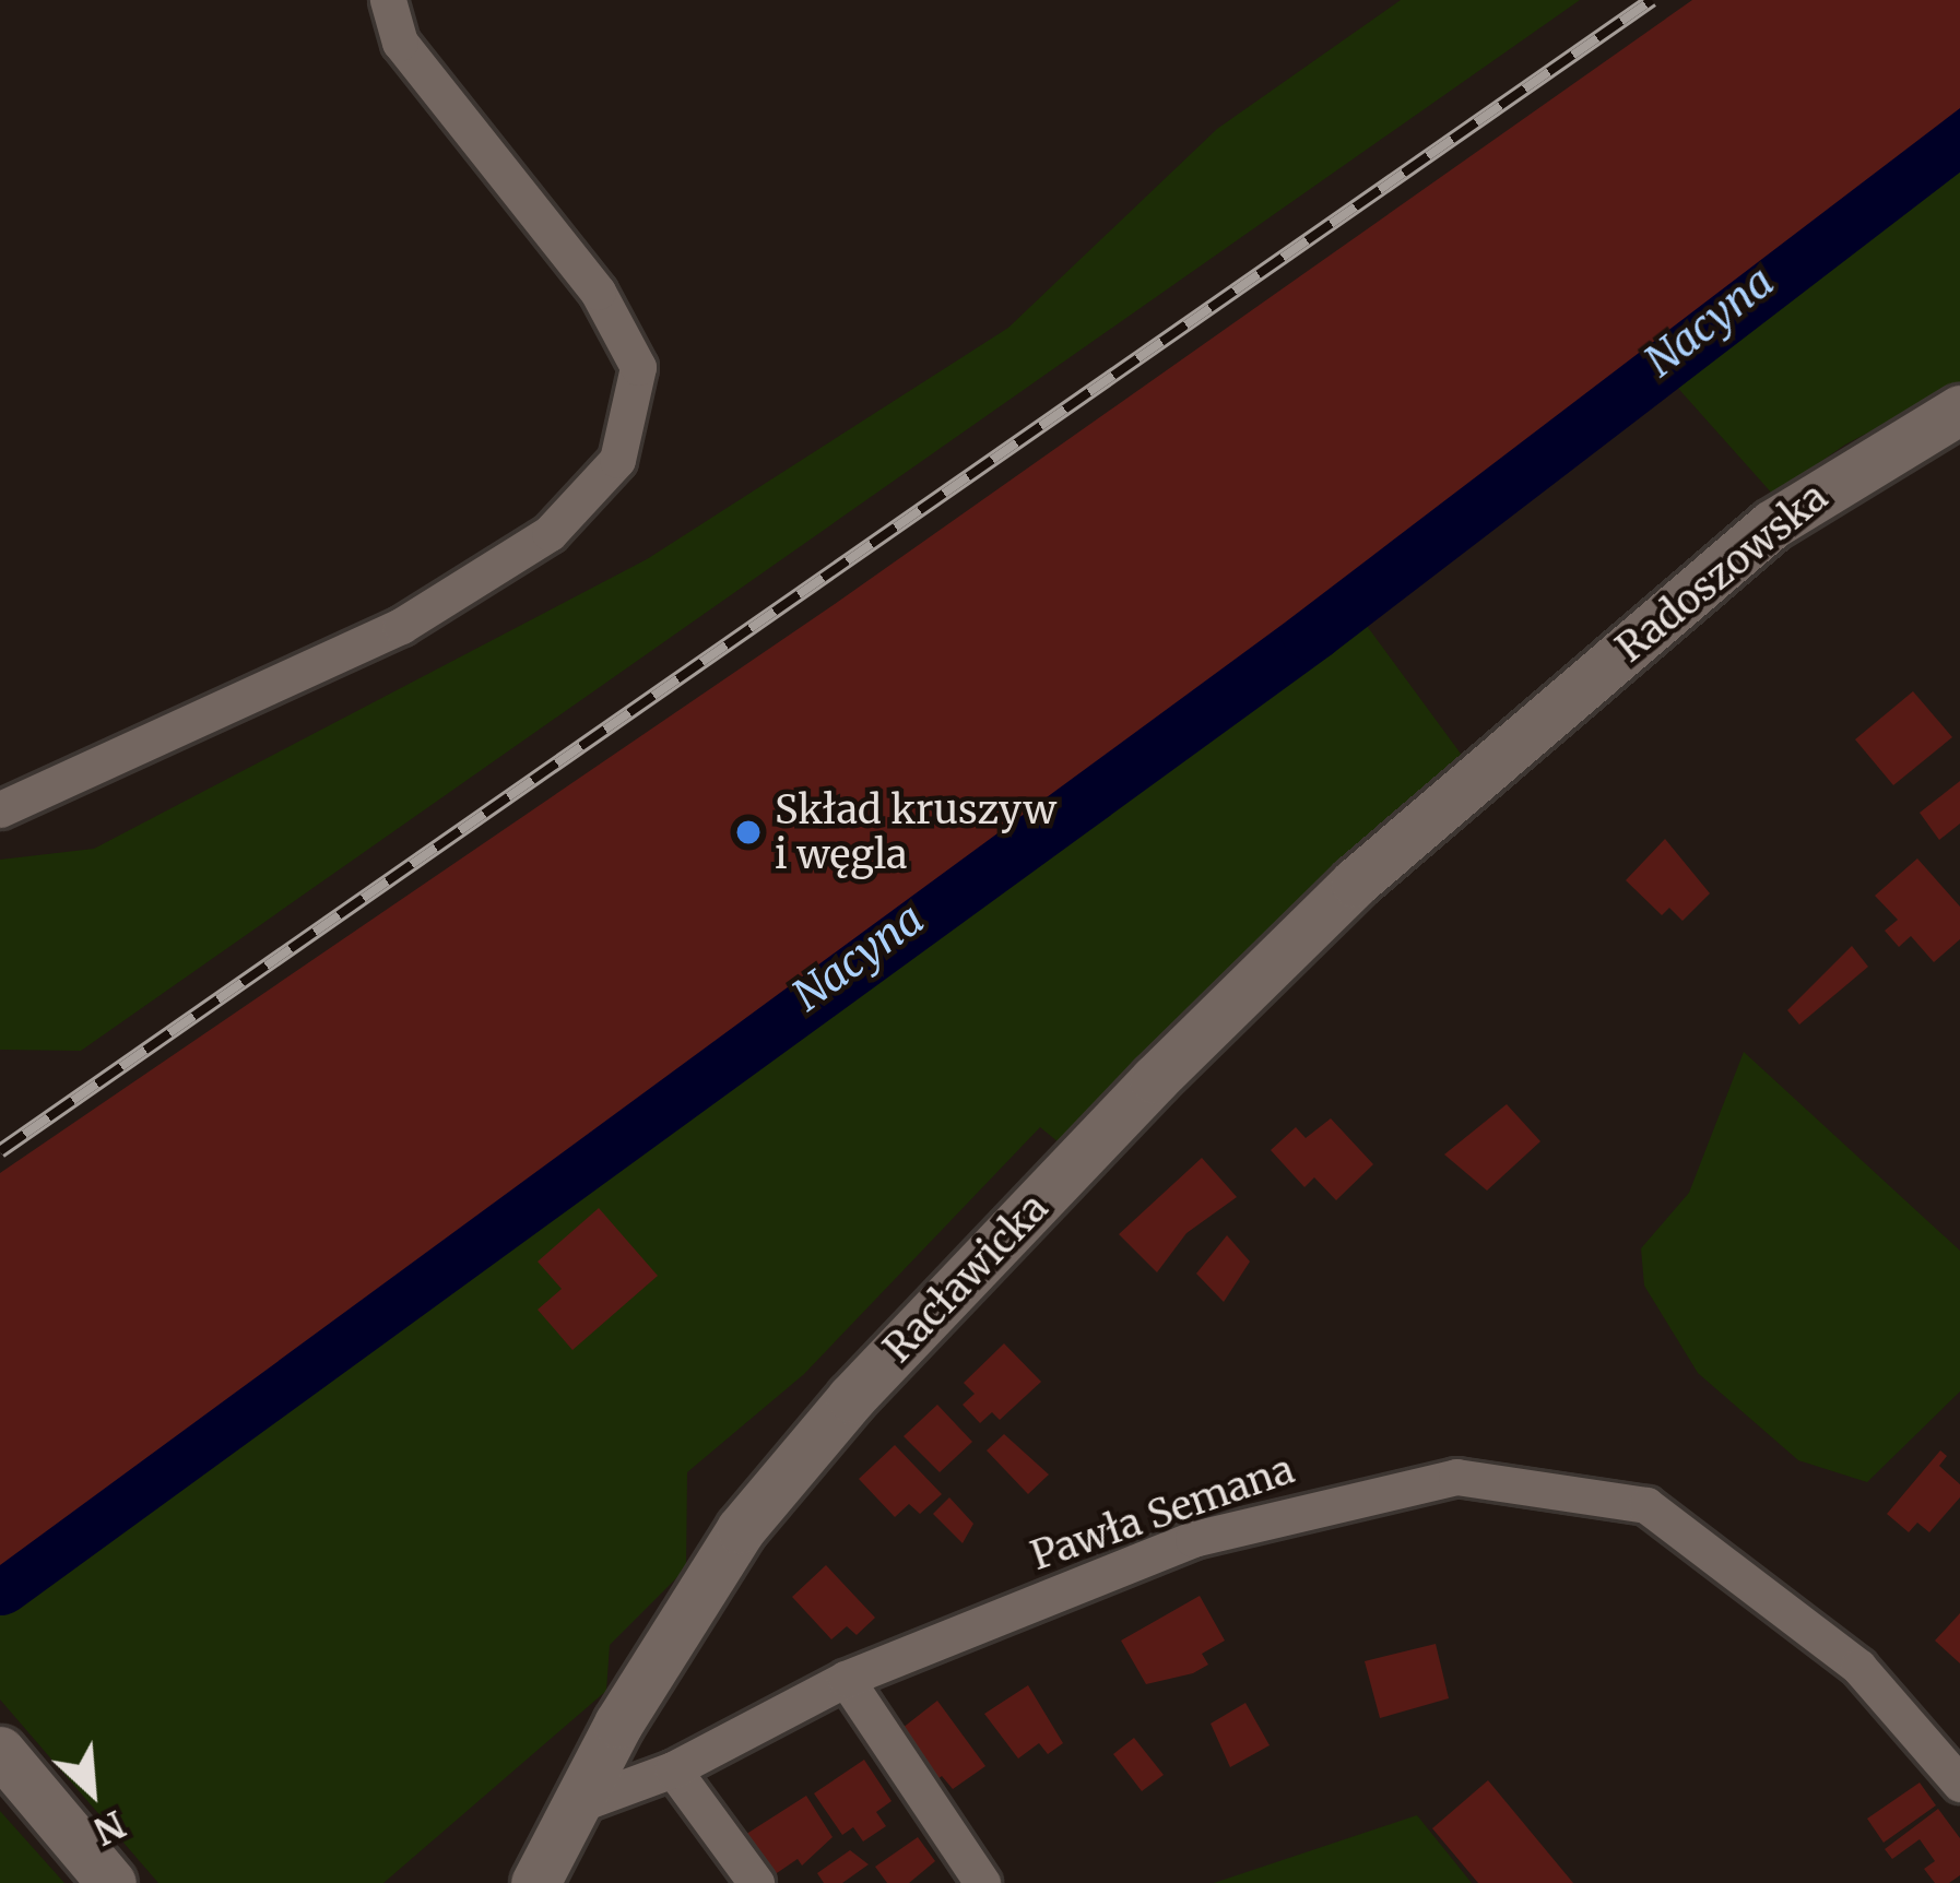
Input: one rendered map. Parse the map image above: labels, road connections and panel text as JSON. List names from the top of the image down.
{
  "streets": {
    "street": ["Radoszowska", "Racławicka", "Pawła Semana"]
  },
  "crossings": [
    ["Radoszowska", "Racławicka"],
    ["Racławicka", "Pawła Semana"]
  ],
  "water": ["Nacyna"],
  "places": ["Skład kruszyw i węgla"],
  "north": "bottom right"
}
